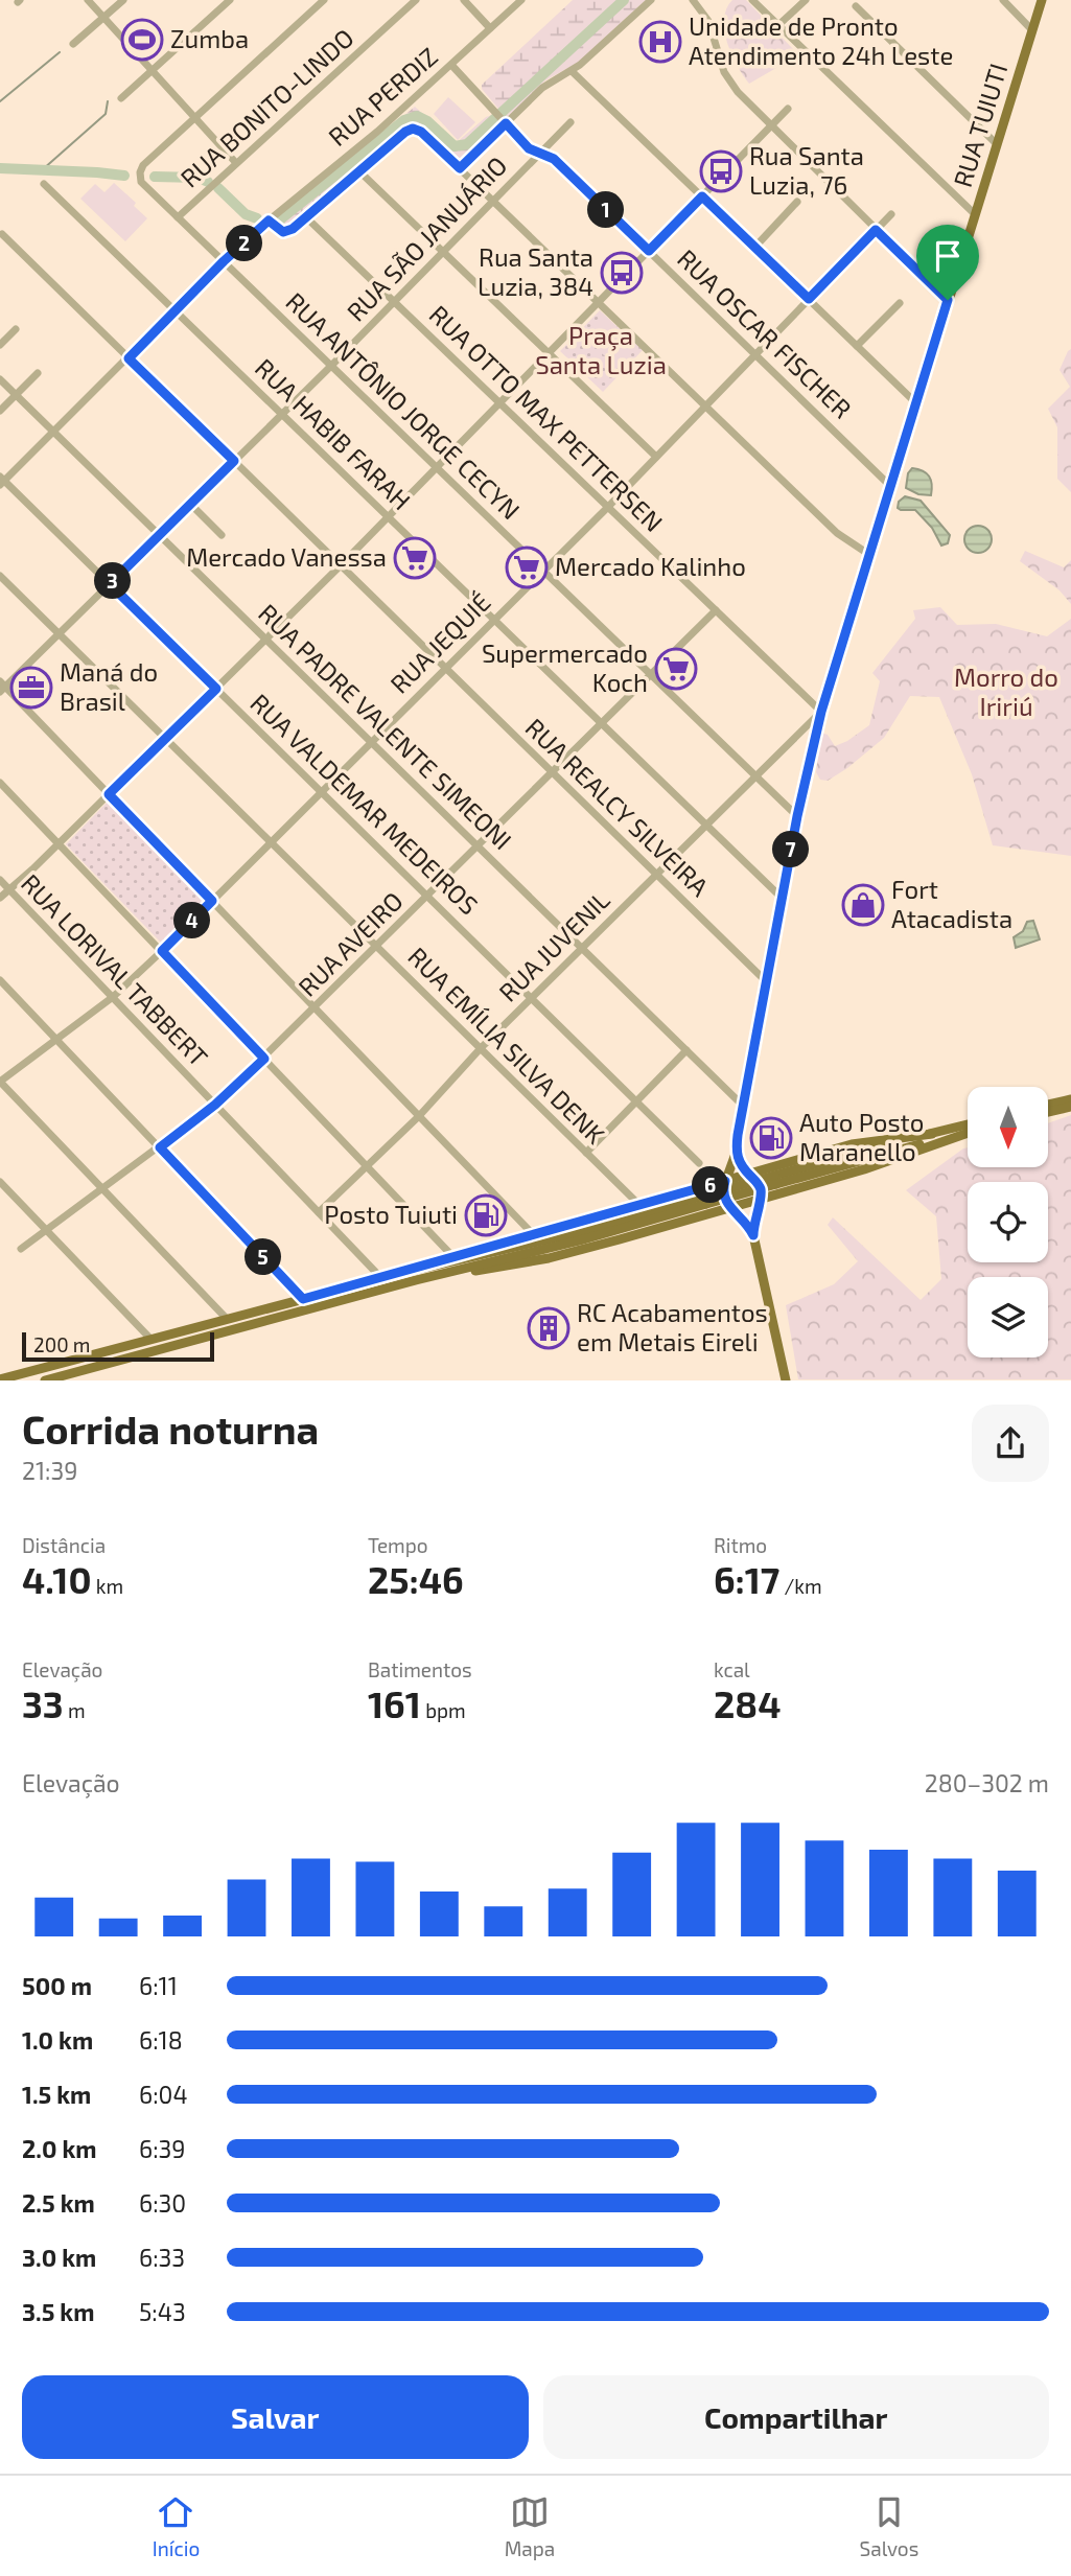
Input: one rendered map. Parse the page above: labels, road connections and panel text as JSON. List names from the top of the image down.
{
  "streets": {
    "main road": ["RUA TUIUTI"],
    "street": [
      "RUA PERDIZ",
      "RUA BONITO-LINDO",
      "RUA SÃO JANUÁRIO",
      "RUA OSCAR FISCHER",
      "RUA ANTÔNIO JORGE CECYN",
      "RUA OTTO MAX PETTERSEN",
      "RUA HABIB FARAH",
      "RUA JEQUIÉ",
      "RUA PADRE VALENTE SIMEONI",
      "RUA VALDEMAR MEDEIROS",
      "RUA REALCY SILVEIRA",
      "RUA AVEIRO",
      "RUA JUVENIL",
      "RUA LORIVAL TABBERT",
      "RUA EMÍLIA SILVA DENK"
    ]
  },
  "crossings": [
    ["RUA PERDIZ", "RUA OSCAR FISCHER"],
    ["RUA PERDIZ", "RUA ANTÔNIO JORGE CECYN"],
    ["RUA PERDIZ", "RUA HABIB FARAH"],
    ["RUA PERDIZ", "RUA PADRE VALENTE SIMEONI"],
    ["RUA PERDIZ", "RUA VALDEMAR MEDEIROS"],
    ["RUA PERDIZ", "RUA REALCY SILVEIRA"],
    ["RUA BONITO-LINDO", "RUA ANTÔNIO JORGE CECYN"],
    ["RUA TUIUTI", "RUA OSCAR FISCHER"],
    ["RUA TUIUTI", "RUA ANTÔNIO JORGE CECYN"],
    ["RUA TUIUTI", "RUA OTTO MAX PETTERSEN"],
    ["RUA TUIUTI", "RUA HABIB FARAH"],
    ["RUA TUIUTI", "RUA PADRE VALENTE SIMEONI"],
    ["RUA TUIUTI", "RUA REALCY SILVEIRA"],
    ["RUA TUIUTI", "RUA JUVENIL"],
    ["RUA SÃO JANUÁRIO", "RUA OSCAR FISCHER"],
    ["RUA SÃO JANUÁRIO", "RUA ANTÔNIO JORGE CECYN"],
    ["RUA SÃO JANUÁRIO", "RUA OTTO MAX PETTERSEN"],
    ["RUA SÃO JANUÁRIO", "RUA HABIB FARAH"],
    ["RUA SÃO JANUÁRIO", "RUA PADRE VALENTE SIMEONI"],
    ["RUA SÃO JANUÁRIO", "RUA VALDEMAR MEDEIROS"],
    ["RUA SÃO JANUÁRIO", "RUA REALCY SILVEIRA"],
    ["RUA SÃO JANUÁRIO", "RUA EMÍLIA SILVA DENK"],
    ["RUA OSCAR FISCHER", "RUA JEQUIÉ"],
    ["RUA ANTÔNIO JORGE CECYN", "RUA JEQUIÉ"],
    ["RUA ANTÔNIO JORGE CECYN", "RUA AVEIRO"],
    ["RUA ANTÔNIO JORGE CECYN", "RUA JUVENIL"],
    ["RUA OTTO MAX PETTERSEN", "RUA JEQUIÉ"],
    ["RUA OTTO MAX PETTERSEN", "RUA AVEIRO"],
    ["RUA OTTO MAX PETTERSEN", "RUA JUVENIL"],
    ["RUA HABIB FARAH", "RUA JEQUIÉ"],
    ["RUA HABIB FARAH", "RUA AVEIRO"],
    ["RUA HABIB FARAH", "RUA JUVENIL"],
    ["RUA JEQUIÉ", "RUA PADRE VALENTE SIMEONI"],
    ["RUA JEQUIÉ", "RUA VALDEMAR MEDEIROS"],
    ["RUA JEQUIÉ", "RUA REALCY SILVEIRA"],
    ["RUA JEQUIÉ", "RUA LORIVAL TABBERT"],
    ["RUA JEQUIÉ", "RUA EMÍLIA SILVA DENK"],
    ["RUA PADRE VALENTE SIMEONI", "RUA AVEIRO"],
    ["RUA PADRE VALENTE SIMEONI", "RUA JUVENIL"],
    ["RUA VALDEMAR MEDEIROS", "RUA AVEIRO"],
    ["RUA VALDEMAR MEDEIROS", "RUA JUVENIL"],
    ["RUA REALCY SILVEIRA", "RUA AVEIRO"],
    ["RUA REALCY SILVEIRA", "RUA JUVENIL"],
    ["RUA AVEIRO", "RUA LORIVAL TABBERT"],
    ["RUA AVEIRO", "RUA EMÍLIA SILVA DENK"],
    ["RUA JUVENIL", "RUA LORIVAL TABBERT"],
    ["RUA JUVENIL", "RUA EMÍLIA SILVA DENK"]
  ],
  "parks": ["Praça Santa Luzia", "Morro do Iririú"],
  "places": {
    "sports": ["Zumba"],
    "hospital": ["Unidade de Pronto Atendimento 24h Leste"],
    "bus stop": ["Rua Santa Luzia, 76", "Rua Santa Luzia, 384"],
    "supermarket": ["Mercado Vanessa", "Mercado Kalinho", "Supermercado Koch"],
    "office": ["Maná do Brasil"],
    "shop": ["Fort Atacadista"],
    "fuel station": ["Auto Posto Maranello", "Posto Tuiuti"],
    "building": ["RC Acabamentos em Metais Eireli"]
  },
  "scale_bar": "200 m",
  "north": "bottom",
  "page": {
    "pins": [
      "1",
      "2",
      "3",
      "7",
      "4",
      "6",
      "5"
    ],
    "scale": "200 m",
    "heading": ["Corrida noturna", "21:39"],
    "stats": [
      ["Distância", "4.10 km"],
      ["Tempo", "25:46"],
      ["Ritmo", "6:17 /km"],
      ["Elevação", "33 m"],
      ["Batimentos", "161 bpm"],
      ["kcal", "284"]
    ],
    "chart": ["Elevação", "280–302 m"],
    "list": [
      {
        "name": "500 m",
        "note": "6:11"
      },
      {
        "name": "1.0 km",
        "note": "6:18"
      },
      {
        "name": "1.5 km",
        "note": "6:04"
      },
      {
        "name": "2.0 km",
        "note": "6:39"
      },
      {
        "name": "2.5 km",
        "note": "6:30"
      },
      {
        "name": "3.0 km",
        "note": "6:33"
      },
      {
        "name": "3.5 km",
        "note": "5:43"
      }
    ],
    "buttons": ["Salvar", "Compartilhar"],
    "tabs": ["Início", "Mapa", "Salvos"]
  }
}
